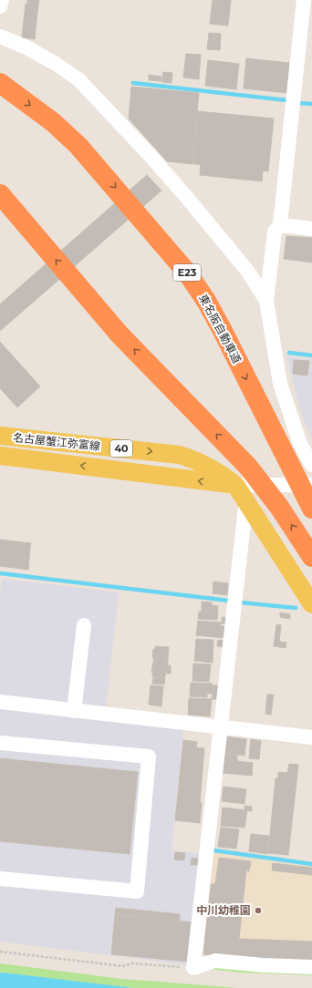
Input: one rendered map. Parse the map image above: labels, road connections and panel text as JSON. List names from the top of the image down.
{
  "streets": {
    "highway": ["E23", "東名阪自動車道"],
    "main road": ["名古屋蟹江弥富線", "40"]
  },
  "places": ["中川幼稚園"]
}
